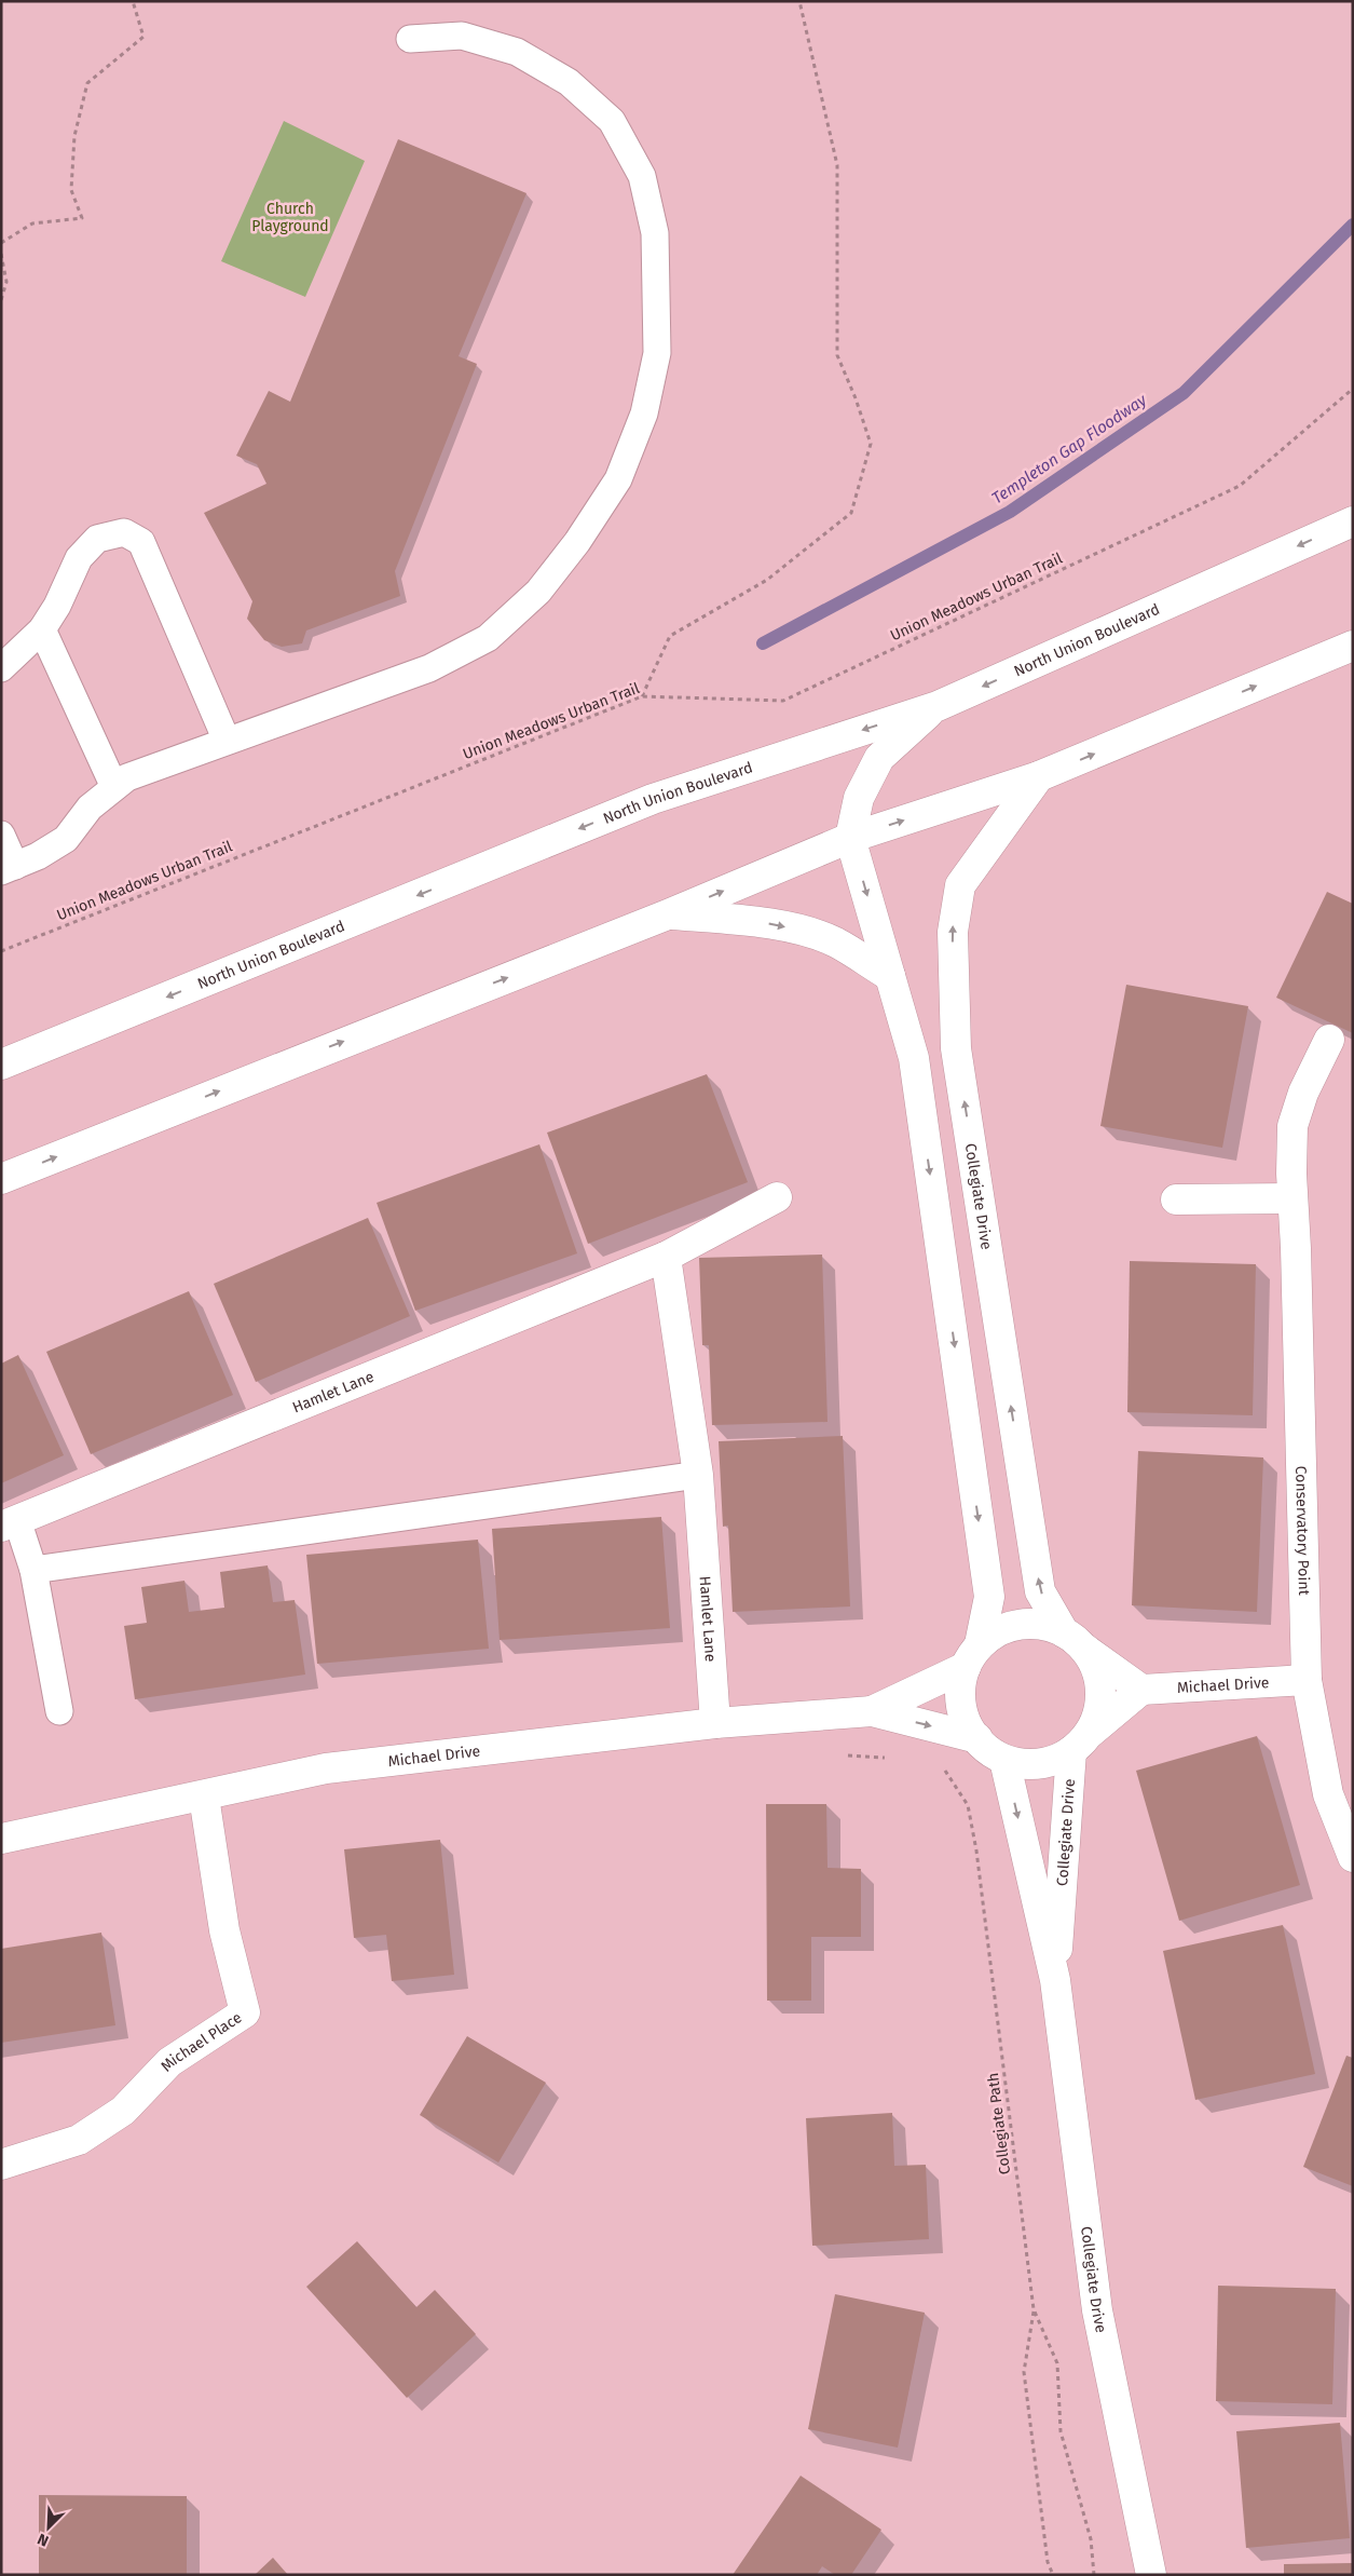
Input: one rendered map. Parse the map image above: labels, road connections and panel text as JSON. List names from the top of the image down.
{
  "streets": {
    "street": [
      "North Union Boulevard",
      "Collegiate Drive",
      "Hamlet Lane",
      "Conservatory Point",
      "Michael Drive",
      "Michael Place"
    ],
    "path": ["Union Meadows Urban Trail", "Collegiate Path"]
  },
  "crossings": [
    ["Collegiate Drive", "Michael Drive"],
    ["Hamlet Lane", "Michael Drive"],
    ["Conservatory Point", "Michael Drive"],
    ["Michael Drive", "Michael Place"]
  ],
  "water": ["Templeton Gap Floodway"],
  "parks": ["Church Playground"],
  "north": "bottom left"
}
